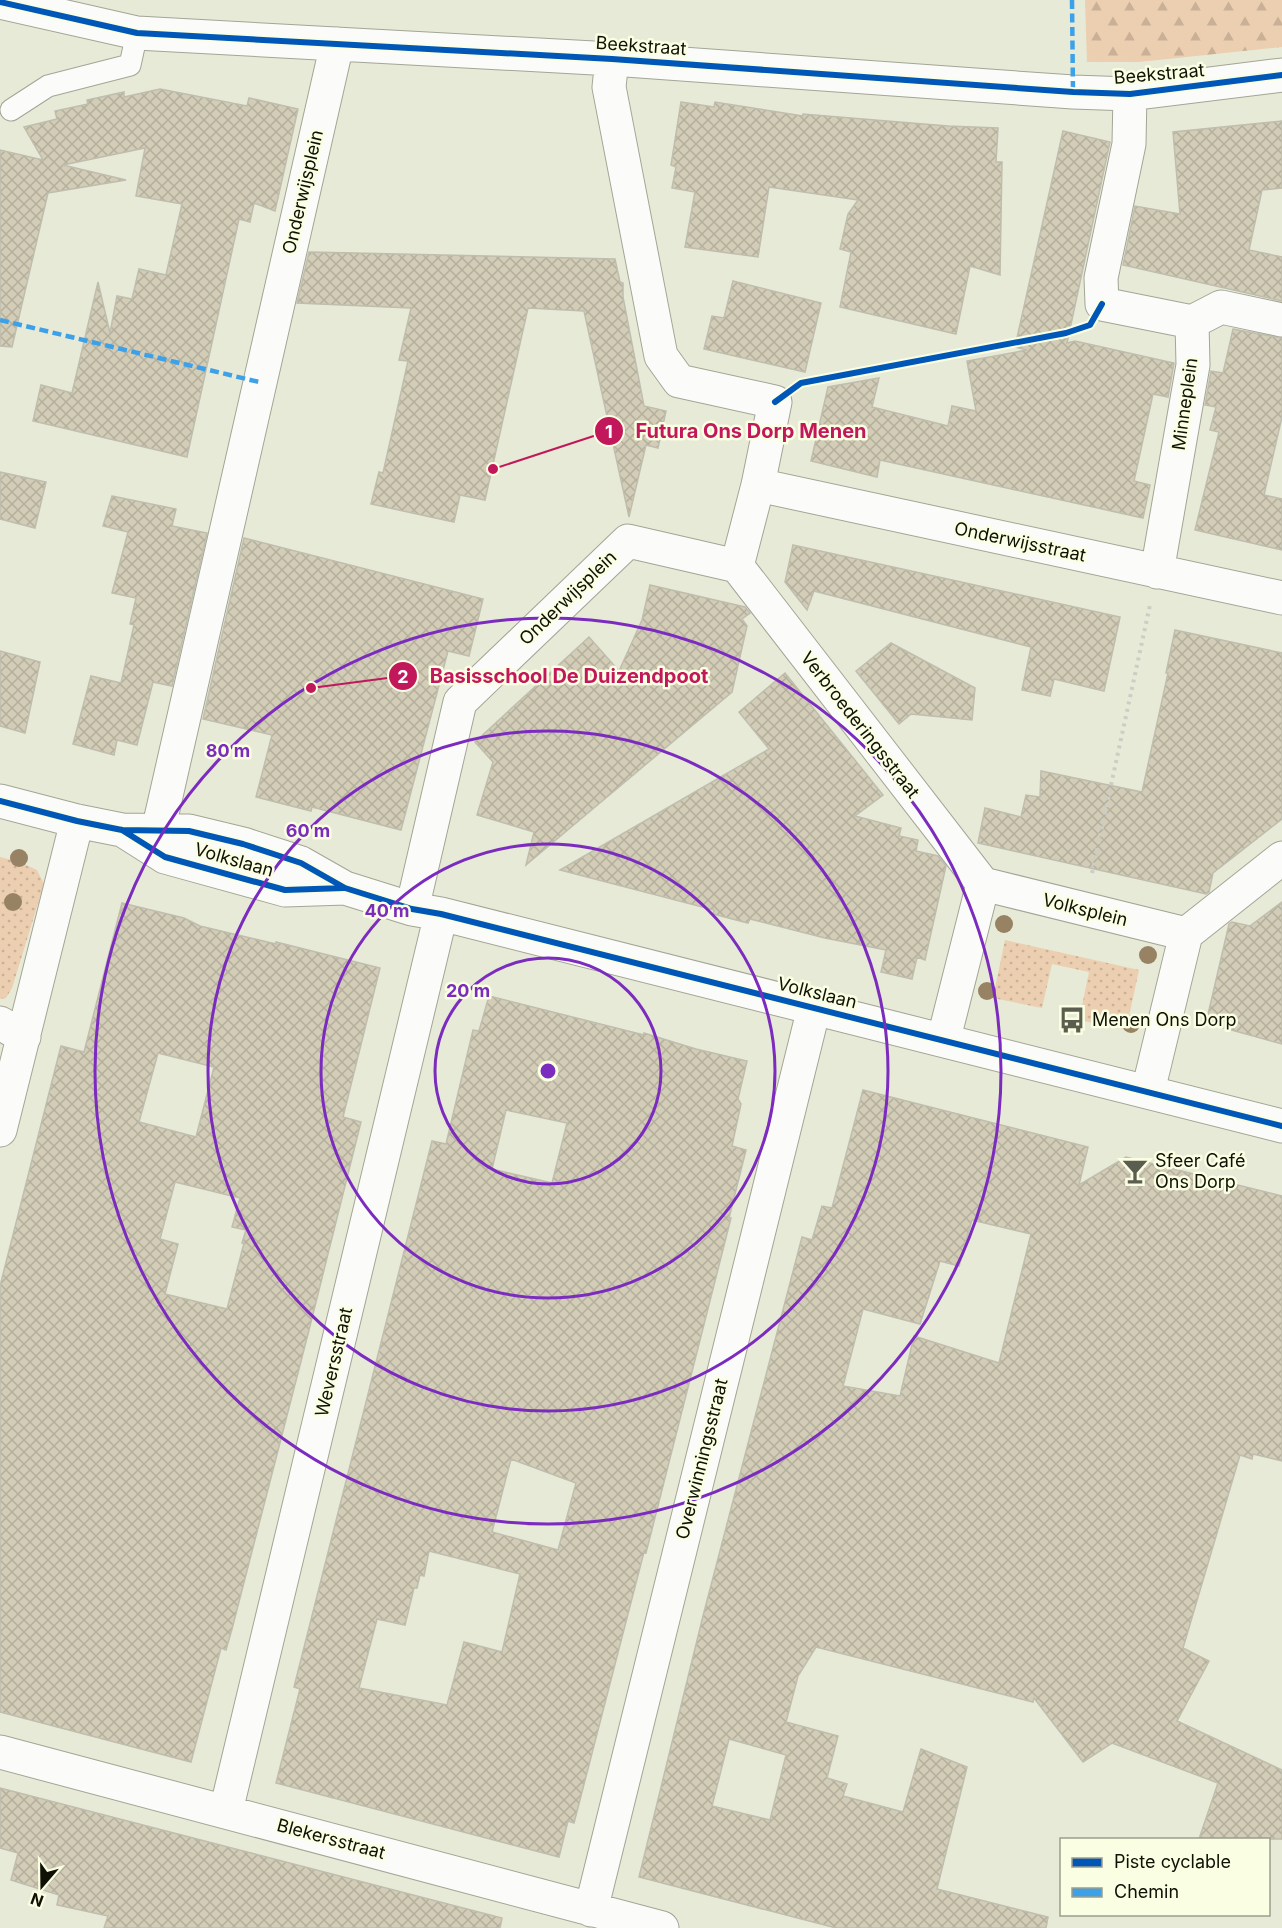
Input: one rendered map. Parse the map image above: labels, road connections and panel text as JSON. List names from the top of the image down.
{
  "streets": {
    "street": [
      "Beekstraat",
      "Onderwijsplein",
      "Minneplein",
      "Onderwijsstraat",
      "Verbroederingsstraat",
      "Volkslaan",
      "Volksplein",
      "Weversstraat",
      "Overwinningsstraat",
      "Blekersstraat"
    ]
  },
  "crossings": [
    ["Beekstraat", "Onderwijsplein"],
    ["Onderwijsplein", "Verbroederingsstraat"],
    ["Onderwijsplein", "Volkslaan"],
    ["Onderwijsplein", "Weversstraat"],
    ["Minneplein", "Onderwijsstraat"],
    ["Verbroederingsstraat", "Volksplein"],
    ["Volkslaan", "Weversstraat"],
    ["Volkslaan", "Overwinningsstraat"],
    ["Weversstraat", "Blekersstraat"],
    ["Overwinningsstraat", "Blekersstraat"]
  ],
  "places": {
    "other": ["Futura Ons Dorp Menen", "Basisschool De Duizendpoot"],
    "bus stop": ["Menen Ons Dorp"],
    "bar": ["Sfeer Café Ons Dorp"]
  },
  "legend": ["Piste cyclable", "Chemin"],
  "north": "bottom",
  "rings": [
    "80 m",
    "60 m",
    "40 m",
    "20 m"
  ]
}
